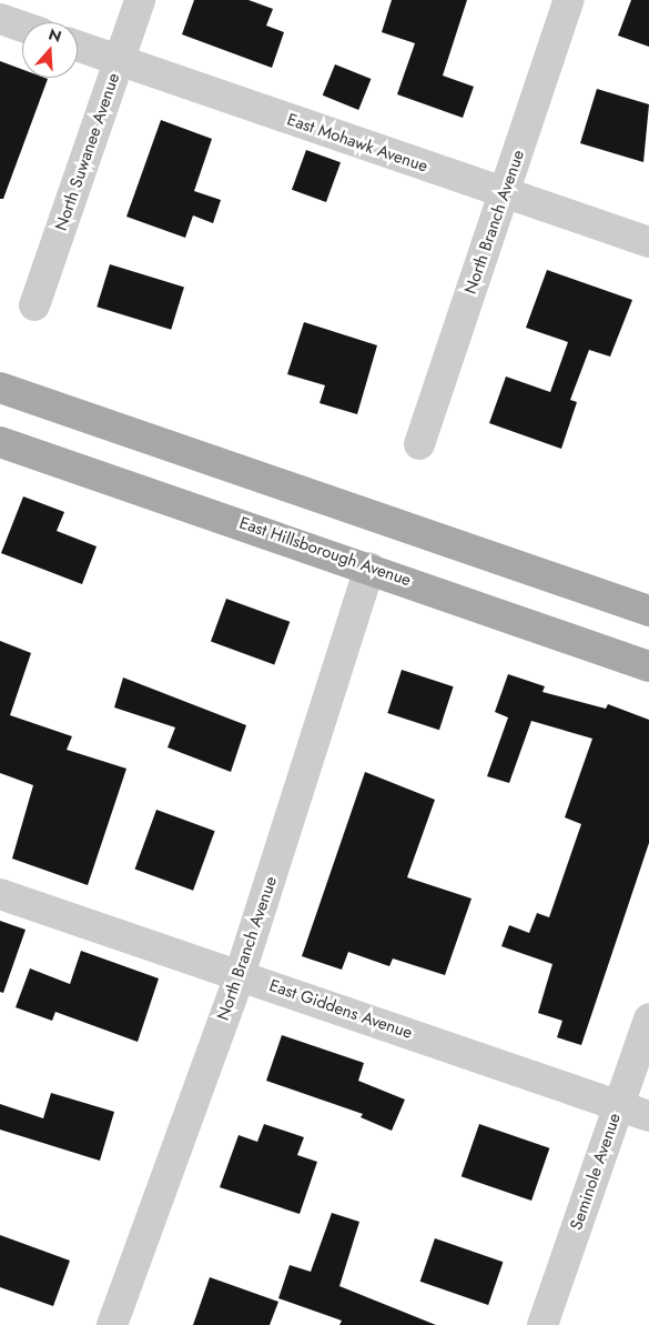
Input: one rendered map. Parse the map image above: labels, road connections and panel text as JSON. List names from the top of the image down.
{
  "streets": {
    "main road": ["East Hillsborough Avenue"],
    "street": [
      "East Mohawk Avenue",
      "North Suwanee Avenue",
      "North Branch Avenue",
      "East Giddens Avenue",
      "Seminole Avenue"
    ]
  },
  "crossings": [
    ["East Mohawk Avenue", "North Suwanee Avenue"],
    ["East Mohawk Avenue", "North Branch Avenue"],
    ["North Branch Avenue", "East Hillsborough Avenue"],
    ["North Branch Avenue", "East Giddens Avenue"],
    ["East Giddens Avenue", "Seminole Avenue"]
  ],
  "north": "top"
}
